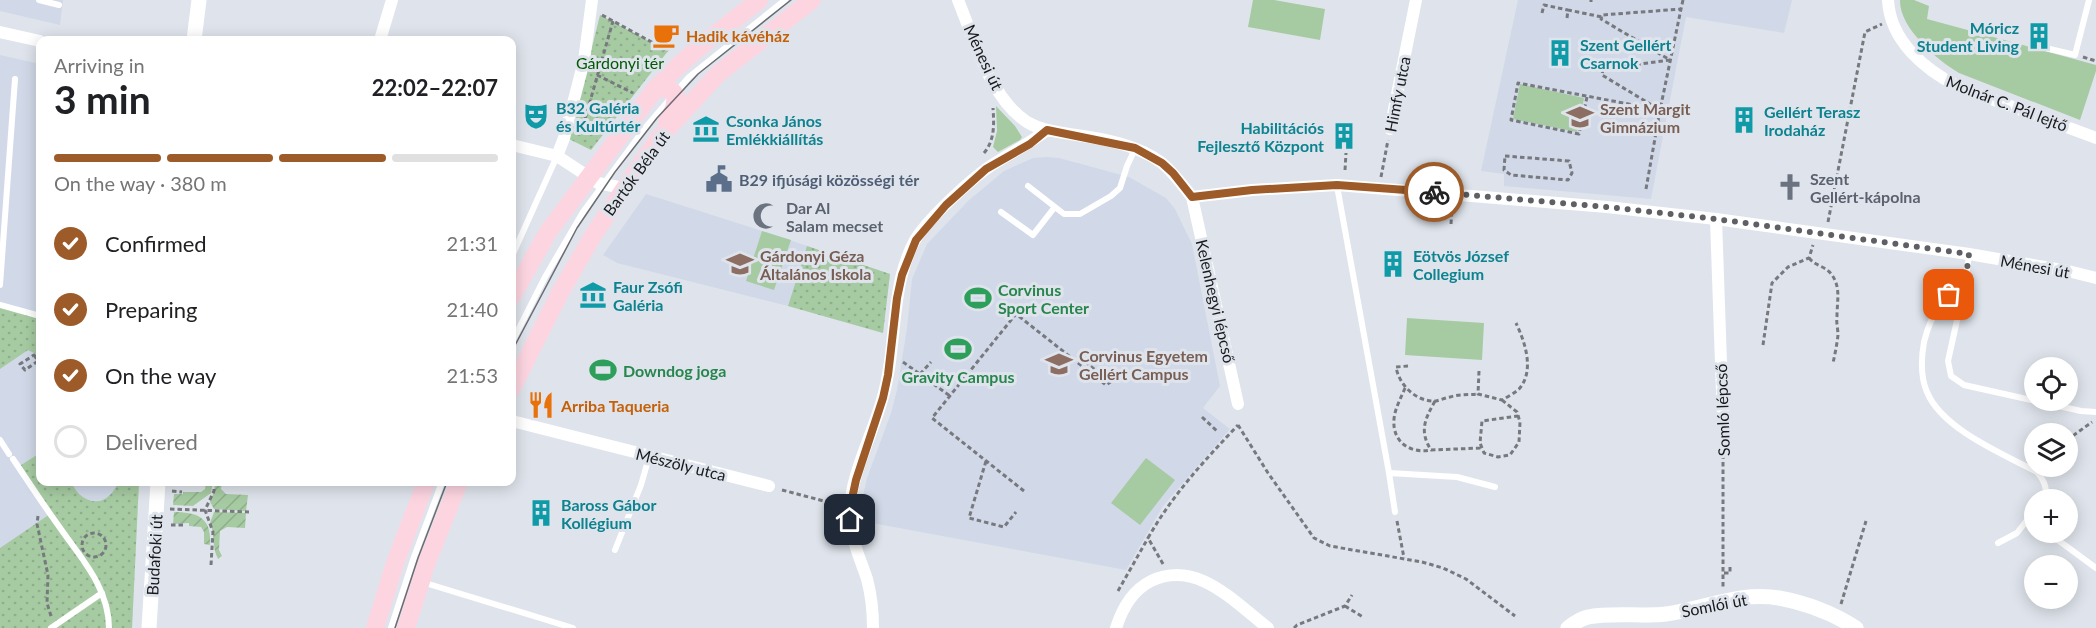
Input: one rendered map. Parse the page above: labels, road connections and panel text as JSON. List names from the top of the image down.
{
  "streets": {
    "main road": ["Bartók Béla út"],
    "street": [
      "Ménesi út",
      "Himfy utca",
      "Molnár C. Pál lejtő",
      "Kelenhegyi lépcső",
      "Somló lépcső",
      "Mészöly utca",
      "Budafoki út",
      "Somlói út"
    ]
  },
  "crossings": [
    ["Ménesi út", "Himfy utca"],
    ["Ménesi út", "Kelenhegyi lépcső"],
    ["Ménesi út", "Somló lépcső"],
    ["Somló lépcső", "Somlói út"]
  ],
  "parks": ["Gárdonyi tér"],
  "places": {
    "cafe": ["Hadik kávéház"],
    "building": [
      "Móricz Student Living",
      "Szent Gellért Csarnok",
      "Gellért Terasz Irodaház",
      "Habilitációs Fejlesztő Központ",
      "Eötvös József Collegium",
      "Baross Gábor Kollégium"
    ],
    "theatre": ["B32 Galéria és Kultúrtér"],
    "school or university": ["Szent Margit Gimnázium", "Gárdonyi Géza Általános Iskola", "Corvinus Egyetem Gellért Campus"],
    "museum": ["Csonka János Emlékkiállítás", "Faur Zsófi Galéria"],
    "public building": ["B29 ifjúsági közösségi tér"],
    "church": ["Szent Gellért-kápolna"],
    "mosque": ["Dar Al Salam mecset"],
    "sports": ["Corvinus Sport Center", "Gravity Campus", "Downdog joga"],
    "restaurant": ["Arriba Taqueria"]
  },
  "page": {
    "heading": ["3 min", "Arriving in", "22:02–22:07"],
    "bar": "On the way · 380 m",
    "list": [
      ["Confirmed", "21:31"],
      ["Preparing", "21:40"],
      ["On the way", "21:53"],
      "Delivered"
    ],
    "map_buttons": ["+", "−"]
  }
}
